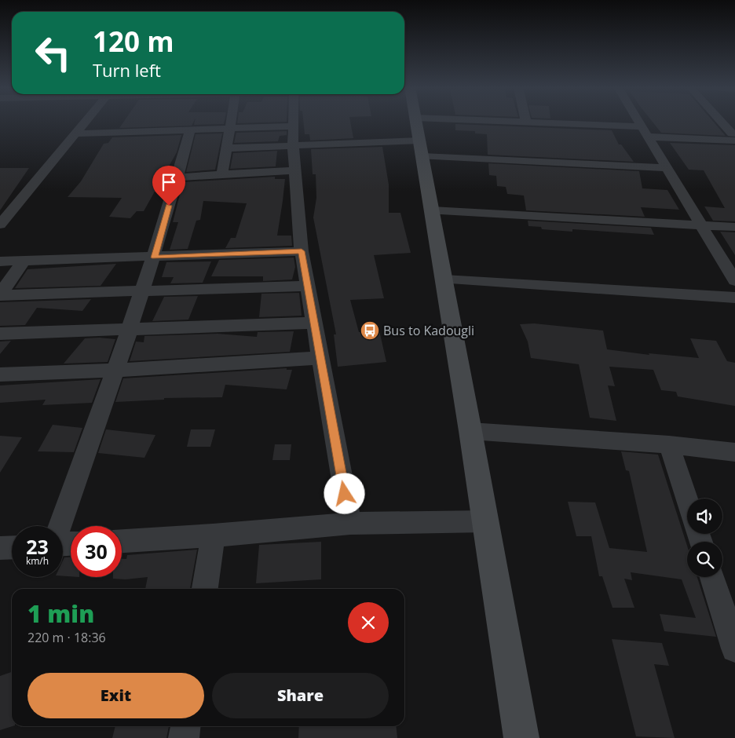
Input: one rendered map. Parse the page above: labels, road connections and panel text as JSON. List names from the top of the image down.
{
  "places": {
    "bus stop": ["Bus to Kadougli"]
  },
  "page": {
    "turn": ["120 m", "Turn left"],
    "speed": "23 km/h",
    "limit": "30",
    "heading": ["1 min", "220 m · 18:36"],
    "buttons": ["Exit", "Share"]
  }
}
